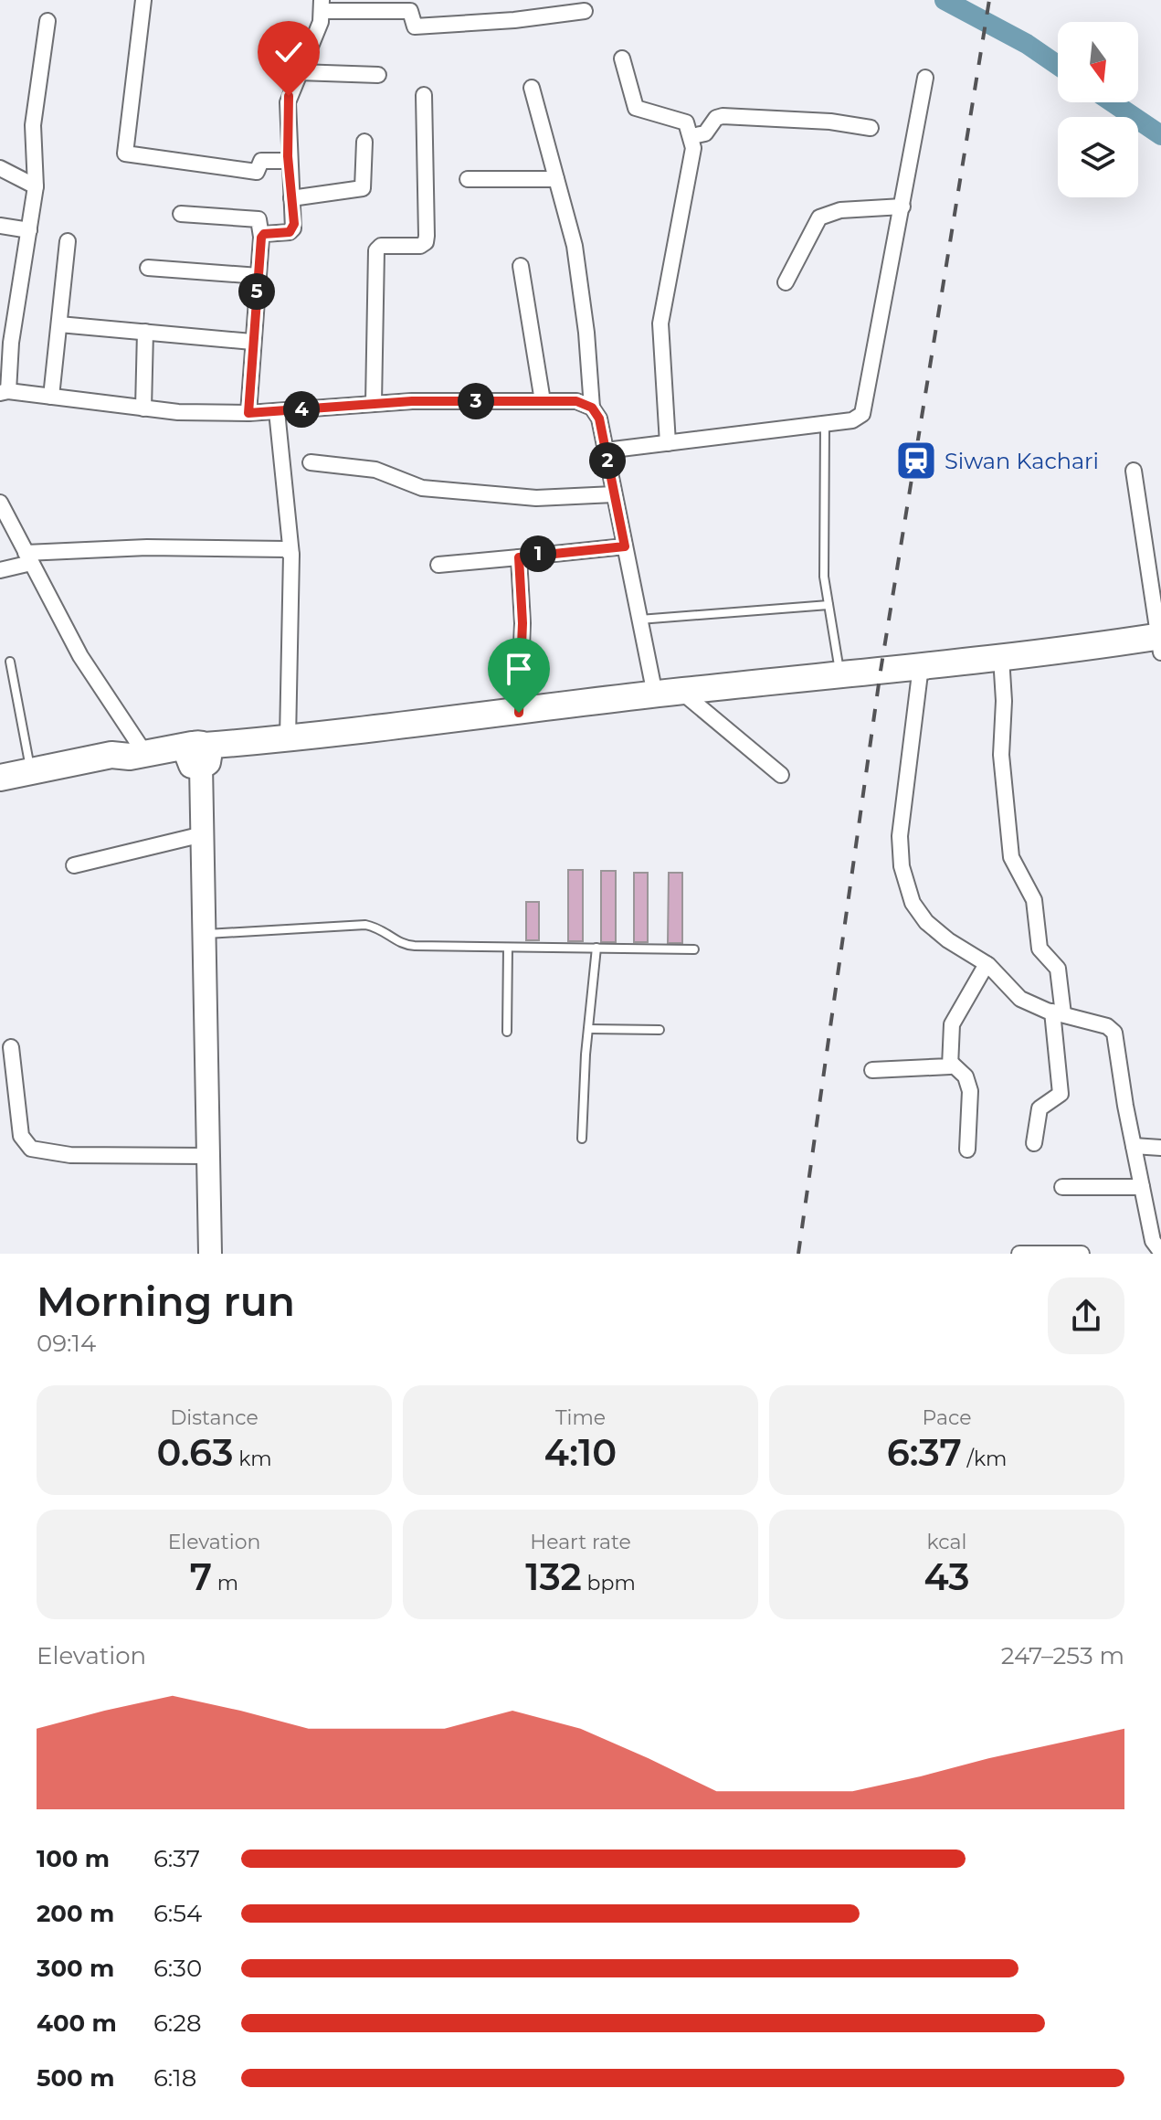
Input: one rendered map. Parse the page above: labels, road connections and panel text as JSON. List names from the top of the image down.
{
  "places": {
    "station": ["Siwan Kachari"]
  },
  "north": "bottom",
  "page": {
    "pins": [
      "5",
      "3",
      "4",
      "2",
      "1"
    ],
    "heading": ["Morning run", "09:14"],
    "stats": [
      ["Distance", "0.63 km"],
      ["Time", "4:10"],
      ["Pace", "6:37 /km"],
      ["Elevation", "7 m"],
      ["Heart rate", "132 bpm"],
      ["kcal", "43"]
    ],
    "chart": ["Elevation", "247–253 m"],
    "list": [
      {
        "name": "100 m",
        "note": "6:37"
      },
      {
        "name": "200 m",
        "note": "6:54"
      },
      {
        "name": "300 m",
        "note": "6:30"
      },
      {
        "name": "400 m",
        "note": "6:28"
      },
      {
        "name": "500 m",
        "note": "6:18"
      }
    ]
  }
}
